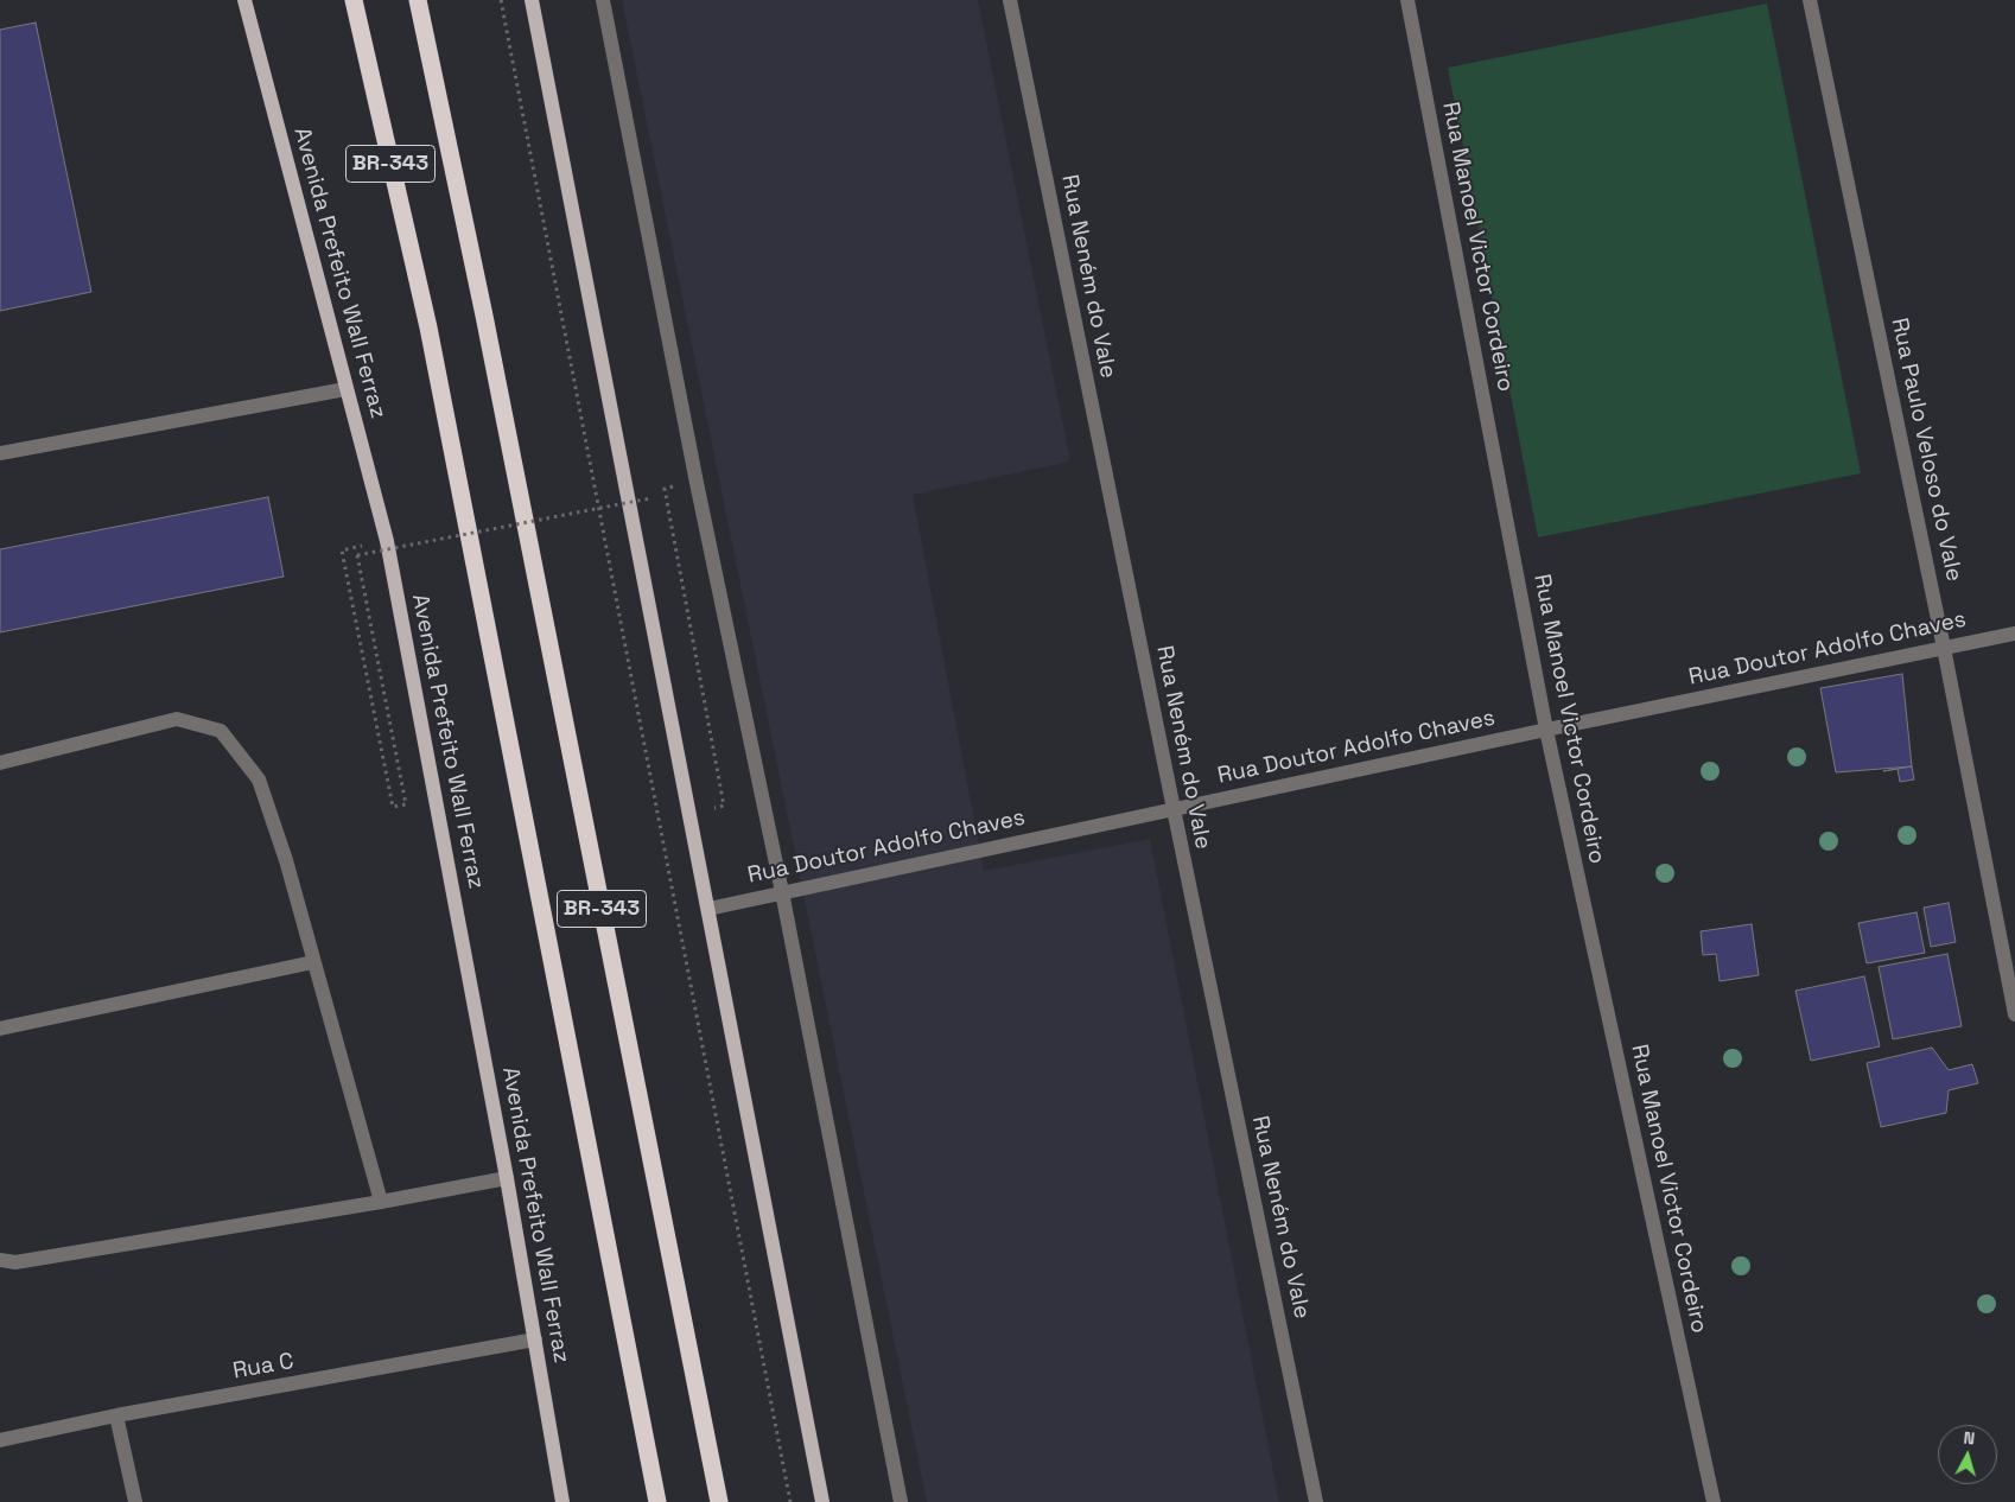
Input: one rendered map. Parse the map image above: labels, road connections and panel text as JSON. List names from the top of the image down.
{
  "streets": {
    "highway": ["BR-343"],
    "main road": ["Avenida Prefeito Wall Ferraz"],
    "street": [
      "Rua Manoel Victor Cordeiro",
      "Rua Neném do Vale",
      "Rua Paulo Veloso do Vale",
      "Rua Doutor Adolfo Chaves",
      "Rua C"
    ]
  },
  "crossings": [
    ["Rua Manoel Victor Cordeiro", "Rua Doutor Adolfo Chaves"],
    ["Avenida Prefeito Wall Ferraz", "Rua C"],
    ["Rua Neném do Vale", "Rua Doutor Adolfo Chaves"],
    ["Rua Paulo Veloso do Vale", "Rua Doutor Adolfo Chaves"]
  ],
  "north": "top"
}
